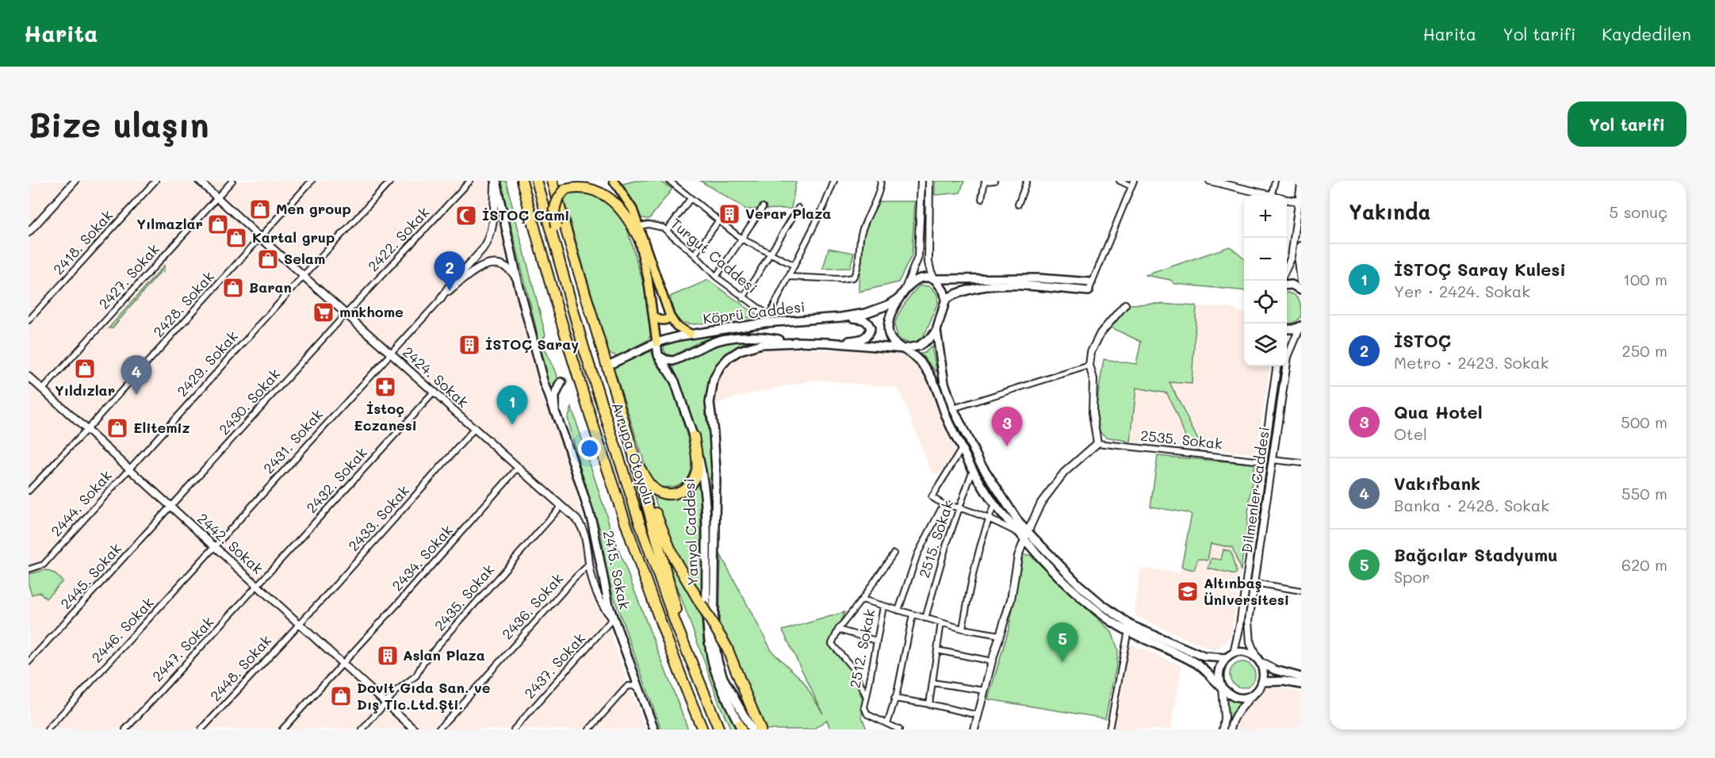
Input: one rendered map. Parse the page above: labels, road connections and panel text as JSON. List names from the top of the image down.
{
  "streets": {
    "highway": ["Avrupa Otoyolu"],
    "main road": ["Köprü Caddesi", "Yanyol Caddesi", "2415. Sokak"],
    "street": [
      "2422. Sokak",
      "2418. Sokak",
      "Turgut Caddesi",
      "2427. Sokak",
      "2428. Sokak",
      "2429. Sokak",
      "2424. Sokak",
      "2430. Sokak",
      "2535. Sokak",
      "2431. Sokak",
      "2432. Sokak",
      "Dilmenler Caddesi",
      "2444. Sokak",
      "2433. Sokak",
      "2515. Sokak",
      "2442. Sokak",
      "2434. Sokak",
      "2445. Sokak",
      "2435. Sokak",
      "2436. Sokak",
      "2446. Sokak",
      "2512. Sokak",
      "2447. Sokak",
      "2437. Sokak",
      "2448. Sokak"
    ]
  },
  "crossings": [
    ["2422. Sokak", "2424. Sokak"],
    ["2422. Sokak", "2430. Sokak"],
    ["Turgut Caddesi", "Köprü Caddesi"],
    ["2427. Sokak", "2424. Sokak"],
    ["2427. Sokak", "2442. Sokak"],
    ["2428. Sokak", "2424. Sokak"],
    ["2428. Sokak", "2442. Sokak"],
    ["Köprü Caddesi", "Yanyol Caddesi"],
    ["2429. Sokak", "2424. Sokak"],
    ["2429. Sokak", "2444. Sokak"],
    ["2429. Sokak", "2442. Sokak"],
    ["2424. Sokak", "2430. Sokak"],
    ["2424. Sokak", "2431. Sokak"],
    ["2424. Sokak", "2432. Sokak"],
    ["2424. Sokak", "2433. Sokak"],
    ["2424. Sokak", "2434. Sokak"],
    ["2424. Sokak", "2415. Sokak"],
    ["2424. Sokak", "2435. Sokak"],
    ["2424. Sokak", "2436. Sokak"],
    ["2424. Sokak", "2437. Sokak"],
    ["2430. Sokak", "2442. Sokak"],
    ["2430. Sokak", "2445. Sokak"],
    ["2535. Sokak", "Dilmenler Caddesi"],
    ["2431. Sokak", "2442. Sokak"],
    ["2431. Sokak", "2446. Sokak"],
    ["2432. Sokak", "2442. Sokak"],
    ["2432. Sokak", "2447. Sokak"],
    ["2444. Sokak", "2442. Sokak"],
    ["2433. Sokak", "2442. Sokak"],
    ["2433. Sokak", "2448. Sokak"],
    ["2442. Sokak", "2434. Sokak"],
    ["2442. Sokak", "2445. Sokak"],
    ["2442. Sokak", "2435. Sokak"],
    ["2442. Sokak", "2446. Sokak"],
    ["2442. Sokak", "2447. Sokak"],
    ["2442. Sokak", "2448. Sokak"],
    ["2415. Sokak", "2437. Sokak"]
  ],
  "places": {
    "shop": [
      "Men group",
      "Yılmazlar",
      "Kartal grup",
      "Selam",
      "Baran",
      "Yıldızlar",
      "Elitemiz",
      "Dovit Gıda San. ve Dış Tic.Ltd.Şti."
    ],
    "building": ["Verar Plaza", "İSTOÇ Saray", "Aslan Plaza"],
    "mosque": ["İSTOÇ Cami"],
    "supermarket": ["mnkhome"],
    "pharmacy": ["İstoç Eczanesi"],
    "school or university": ["Altınbaş Üniversitesi"]
  },
  "page": {
    "header": "Harita",
    "nav": ["Harita", "Yol tarifi", "Kaydedilen"],
    "buttons": "Yol tarifi",
    "title": "Bize ulaşın",
    "heading": ["Yakında", "5 sonuç"],
    "map_buttons": ["+", "−"],
    "list": [
      {
        "mark": "1",
        "name": "İSTOÇ Saray Kulesi",
        "note": "Yer · 2424. Sokak",
        "value": "100 m"
      },
      {
        "mark": "2",
        "name": "İSTOÇ",
        "note": "Metro · 2423. Sokak",
        "value": "250 m"
      },
      {
        "mark": "3",
        "name": "Qua Hotel",
        "note": "Otel",
        "value": "500 m"
      },
      {
        "mark": "4",
        "name": "Vakıfbank",
        "note": "Banka · 2428. Sokak",
        "value": "550 m"
      },
      {
        "mark": "5",
        "name": "Bağcılar Stadyumu",
        "note": "Spor",
        "value": "620 m"
      }
    ],
    "pins": [
      "2",
      "4",
      "1",
      "3",
      "5"
    ]
  }
}
